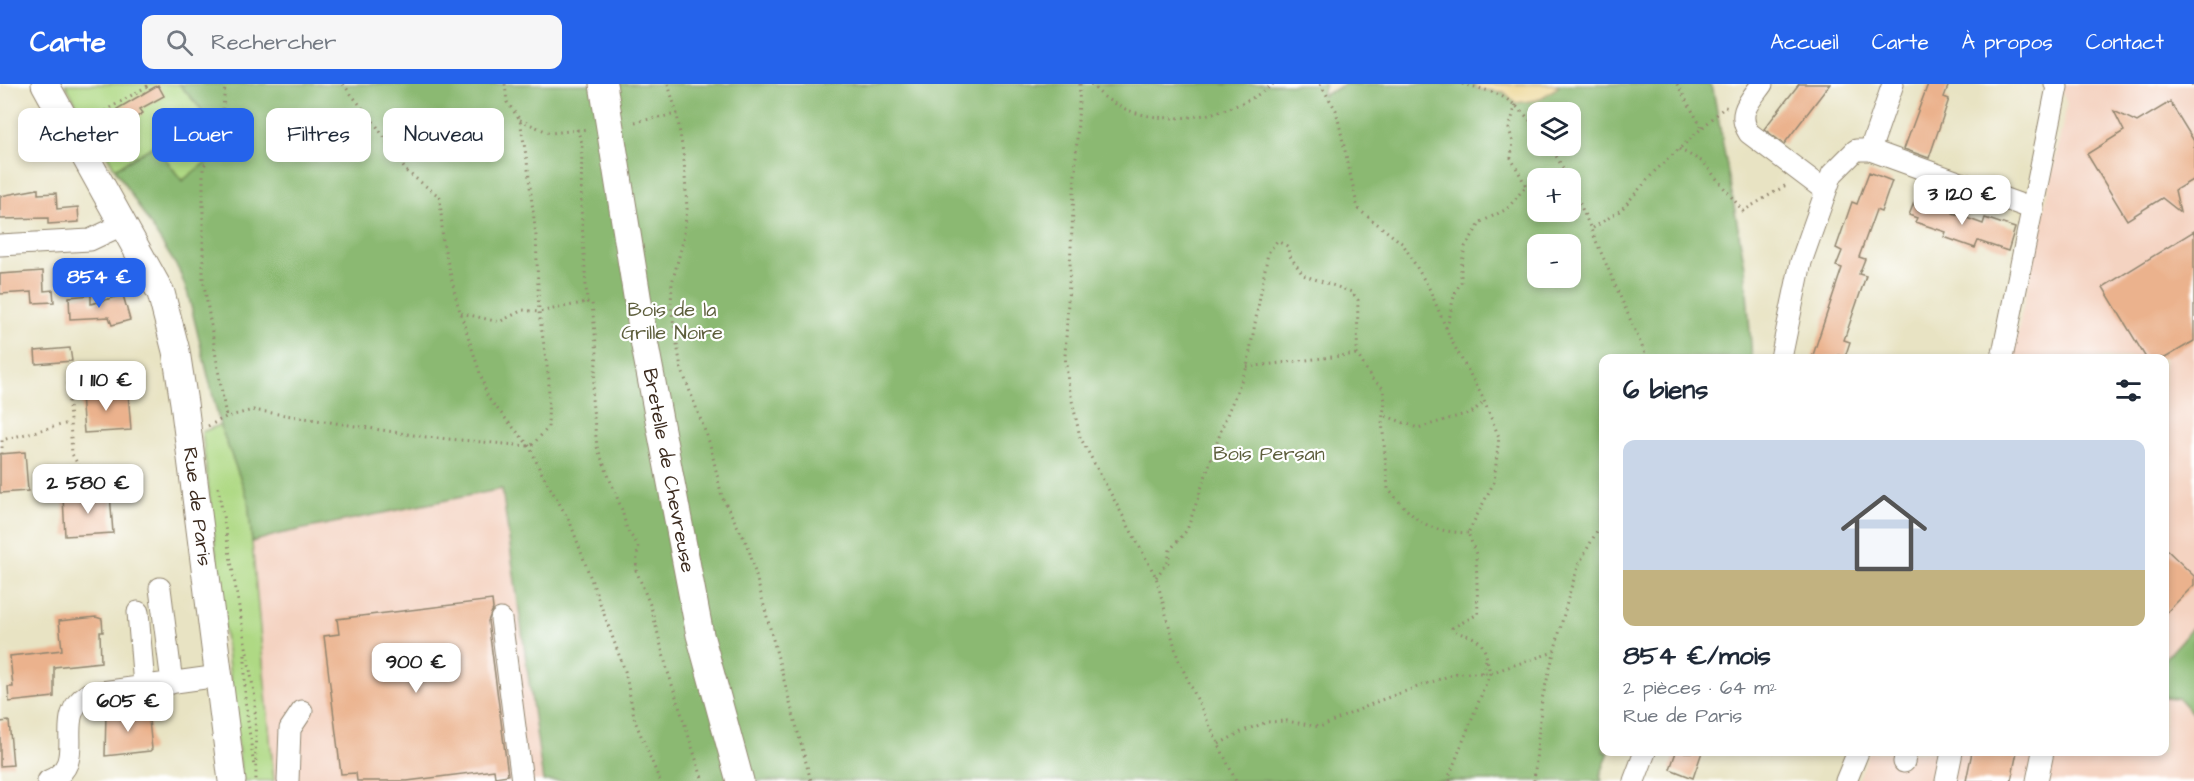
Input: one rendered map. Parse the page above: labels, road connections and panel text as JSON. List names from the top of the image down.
{
  "streets": {
    "main road": ["Bretelle de Chevreuse", "Rue de Paris"]
  },
  "parks": ["Bois de la Grille Noire", "Bois Persan"],
  "page": {
    "header": "Carte",
    "search": "Rechercher",
    "nav": [
      "Accueil",
      "Carte",
      "À propos",
      "Contact"
    ],
    "map_buttons": ["+", "−"],
    "chip": [
      "Acheter",
      "Louer",
      "Filtres",
      "Nouveau"
    ],
    "price": [
      "3 120 €",
      "854 €",
      "1 110 €",
      "2 580 €",
      "900 €",
      "605 €"
    ],
    "heading": "6 biens",
    "list": [
      {
        "name": "854 €/mois",
        "note": "2 pièces · 64 m² · Rue de Paris"
      }
    ]
  }
}
